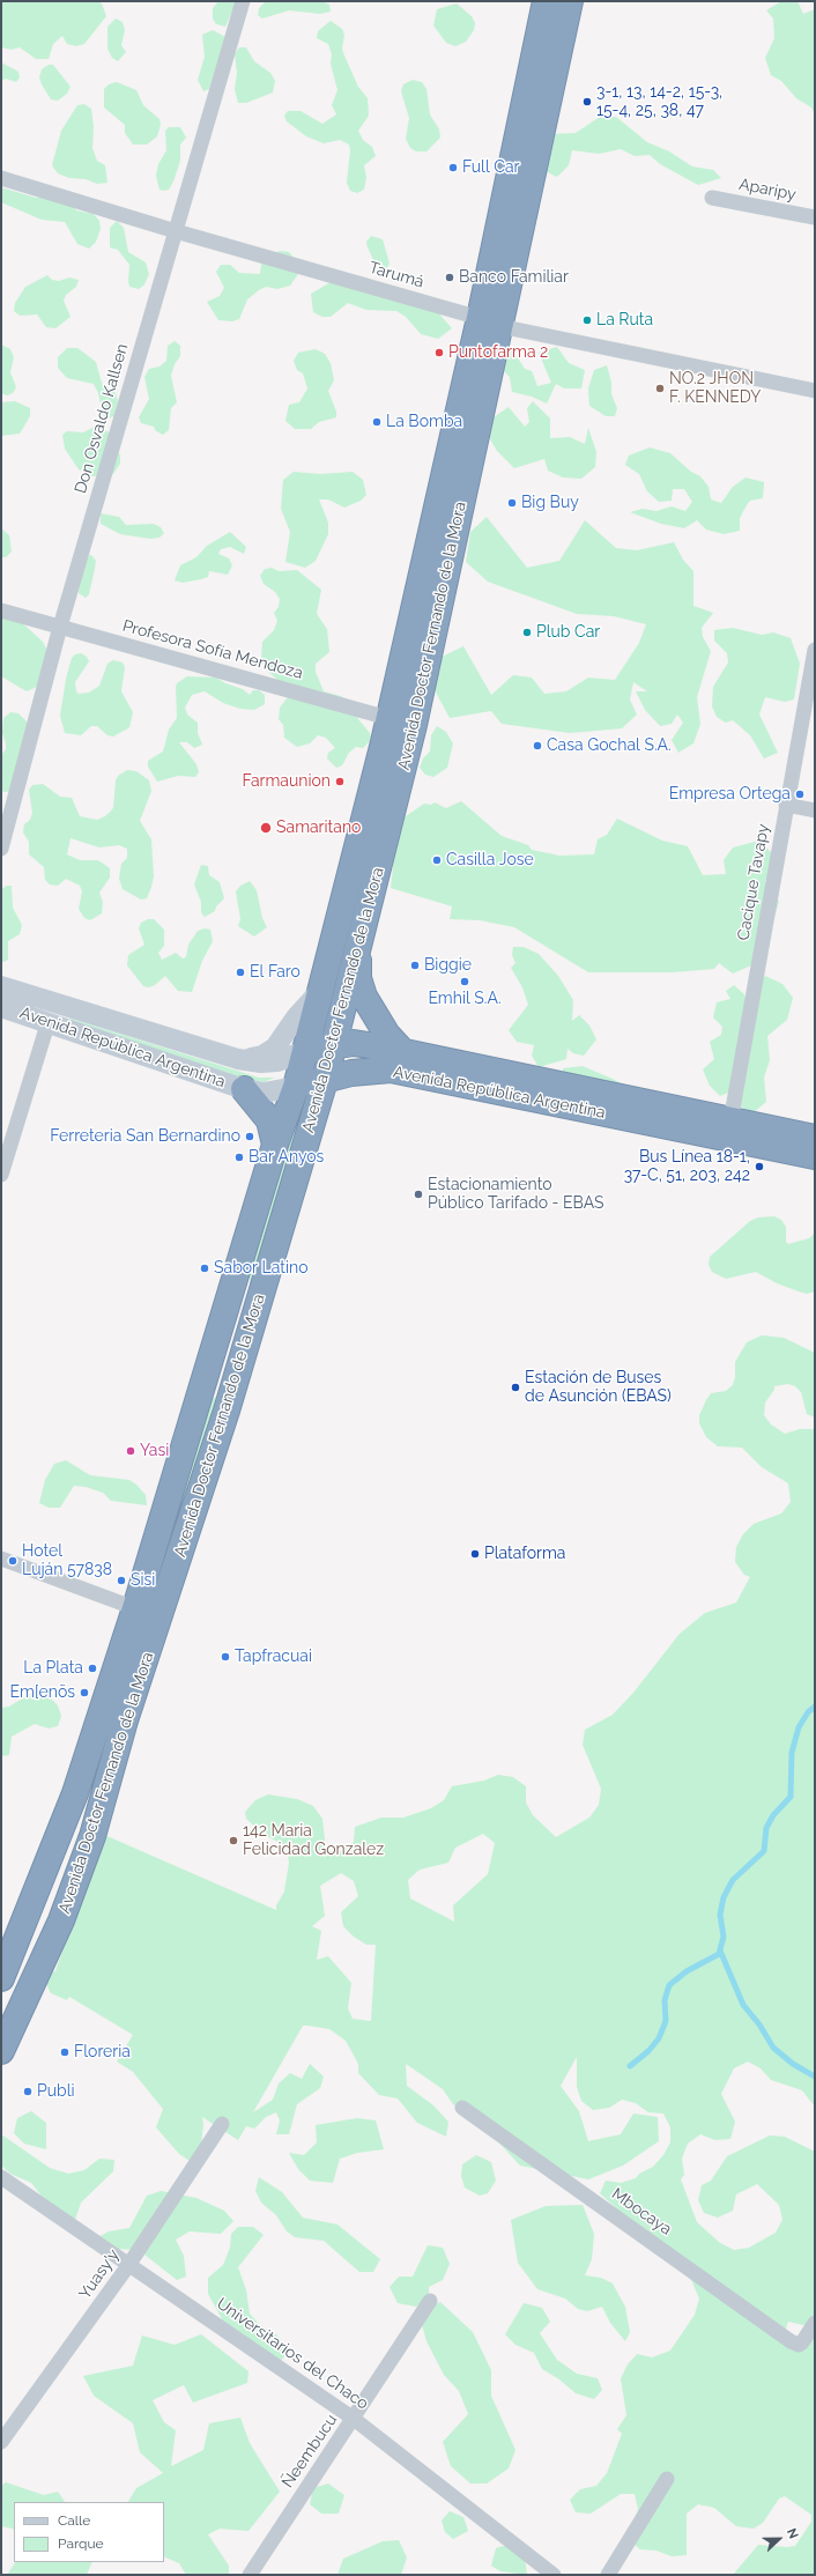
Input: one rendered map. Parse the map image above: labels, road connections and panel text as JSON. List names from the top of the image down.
{
  "streets": {
    "highway": ["Avenida Doctor Fernando de la Mora", "Avenida República Argentina"],
    "street": [
      "Aparipy",
      "Tarumá",
      "Don Osvaldo Kallsen",
      "Profesora Sofía Mendoza",
      "Cacique Tavapy",
      "Mbocaya",
      "Yuasy'y",
      "Universitarios del Chaco",
      "Ñeembucu"
    ]
  },
  "crossings": [
    ["Tarumá", "Don Osvaldo Kallsen"],
    ["Tarumá", "Avenida Doctor Fernando de la Mora"],
    ["Don Osvaldo Kallsen", "Profesora Sofía Mendoza"],
    ["Avenida Doctor Fernando de la Mora", "Profesora Sofía Mendoza"],
    ["Avenida Doctor Fernando de la Mora", "Avenida República Argentina"],
    ["Cacique Tavapy", "Avenida República Argentina"],
    ["Yuasy'y", "Universitarios del Chaco"],
    ["Universitarios del Chaco", "Ñeembucu"]
  ],
  "places": [
    "3-1, 13, 14-2, 15-3, 15-4, 25, 38, 47",
    "Full Car",
    "Banco Familiar",
    "La Ruta",
    "Puntofarma 2",
    "NO.2 JHON F. KENNEDY",
    "La Bomba",
    "Big Buy",
    "Plub Car",
    "Casa Gochal S.A.",
    "Farmaunion",
    "Empresa Ortega",
    "Samaritano",
    "Casilla Jose",
    "Biggie",
    "El Faro",
    "Emhil S.A.",
    "Ferreteria San Bernardino",
    "Bar Anyos",
    "Bus Línea 18-1, 37-C, 51, 203, 242",
    "Estacionamiento Público Tarifado - EBAS",
    "Sabor Latino",
    "Estación de Buses de Asunción (EBAS)",
    "Yasi",
    "Plataforma",
    "Hotel Luján 57838",
    "Sisi",
    "Tapfracuai",
    "La Plata",
    "Em[enõs",
    "142 Maria Felicidad Gonzalez",
    "Floreria",
    "Publi"
  ],
  "legend": ["Calle", "Parque"],
  "north": "right"
}
